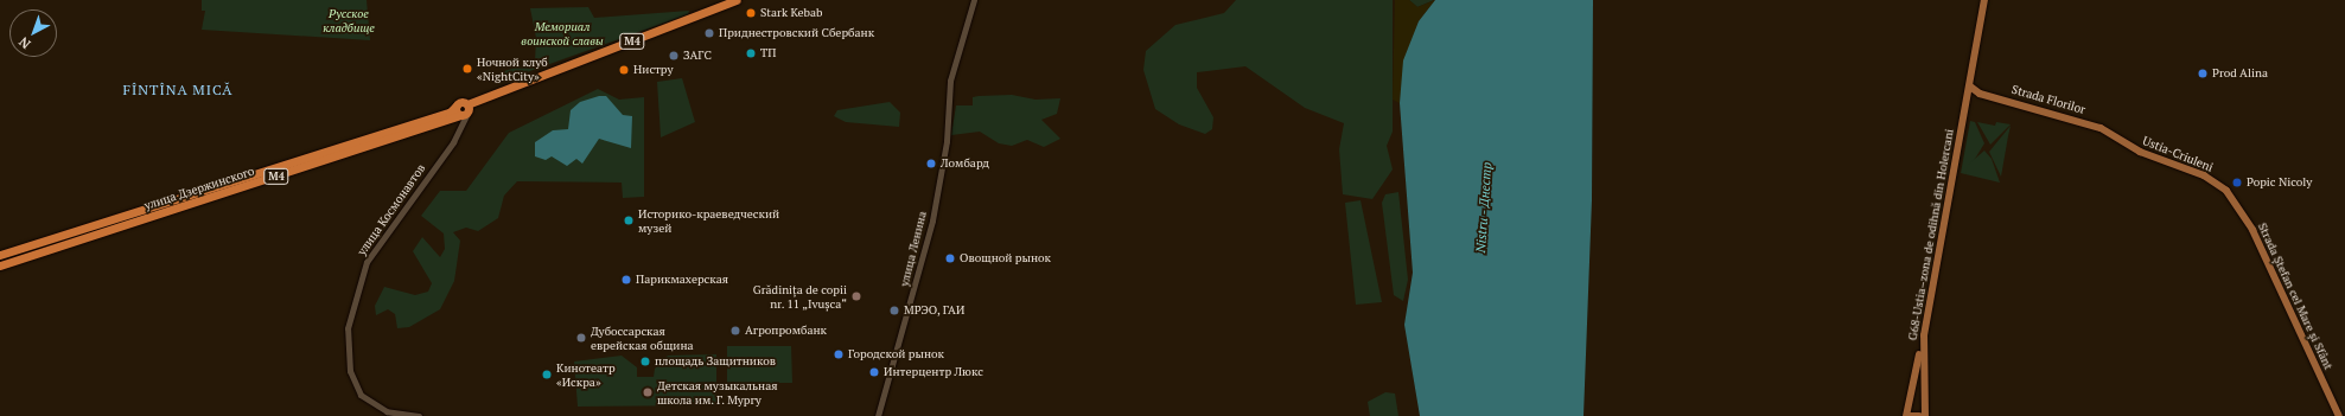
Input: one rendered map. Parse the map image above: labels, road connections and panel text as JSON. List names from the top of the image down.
{
  "streets": {
    "highway": ["M4", "улица Дзержинского"],
    "main road": [
      "Strada Florilor",
      "Ustia-Criuleni",
      "G68-Ustia–zona de odihnă din Holercani",
      "Strada Ștefan cel Mare și Sfânt"
    ],
    "street": ["улица Космонавтов", "улица Ленина"]
  },
  "crossings": [
    ["Strada Florilor", "Ustia-Criuleni"],
    ["Strada Florilor", "G68-Ustia–zona de odihnă din Holercani"],
    ["Ustia-Criuleni", "Strada Ștefan cel Mare și Sfânt"],
    ["улица Дзержинского", "улица Космонавтов"]
  ],
  "districts": ["FÎNTÎNA MICĂ"],
  "water": ["Nistru - Днестр"],
  "parks": ["Русское кладбище", "Мемориал воинской славы"],
  "places": [
    "Stark Kebab",
    "Приднестровский Сбербанк",
    "ТП",
    "ЗАГС",
    "Ночной клуб «NightCity»",
    "Нистру",
    "Prod Alina",
    "Ломбард",
    "Popic Nicoly",
    "Историко-краеведческий музей",
    "Овощной рынок",
    "Парикмахерская",
    "Grădinița de copii nr. 11 „Ivușca“",
    "МРЭО, ГАИ",
    "Агропромбанк",
    "Дубоссарская еврейская община",
    "Городской рынок",
    "площадь Защитников",
    "Интерцентр Люкс",
    "Кинотеатр «Искра»",
    "Детская музыкальная школа им. Г. Мургу"
  ],
  "north": "bottom left"
}
